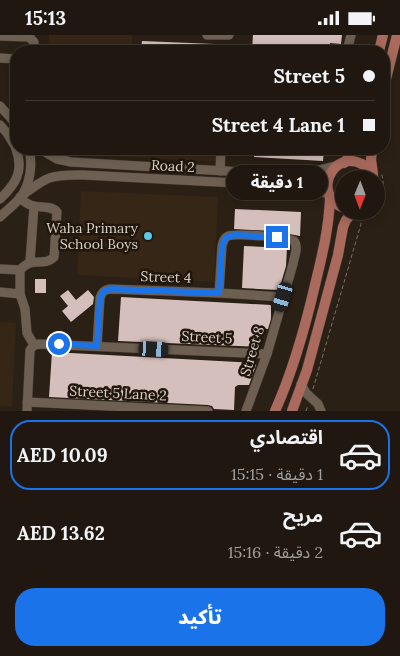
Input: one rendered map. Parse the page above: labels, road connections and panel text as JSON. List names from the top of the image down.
{
  "streets": {
    "street": [
      "Road 2",
      "Street 4",
      "Street 5",
      "Street 8",
      "Street 5 Lane 2"
    ]
  },
  "crossings": [
    ["Street 4", "Street 5"],
    ["Street 4", "Street 8"],
    ["Street 5", "Street 8"]
  ],
  "places": ["Waha Primary School Boys"],
  "north": "bottom",
  "page": {
    "status": "15:13",
    "banner": ["Street 5", "Street 4 Lane 1"],
    "bubble": "1 دقيقة",
    "list": [
      {
        "name": "اقتصادي",
        "note": "1 دقيقة · 15:15",
        "value": "AED 10.09"
      },
      {
        "name": "مريح",
        "note": "2 دقيقة · 15:16",
        "value": "AED 13.62"
      }
    ],
    "buttons": "تأكيد"
  }
}
